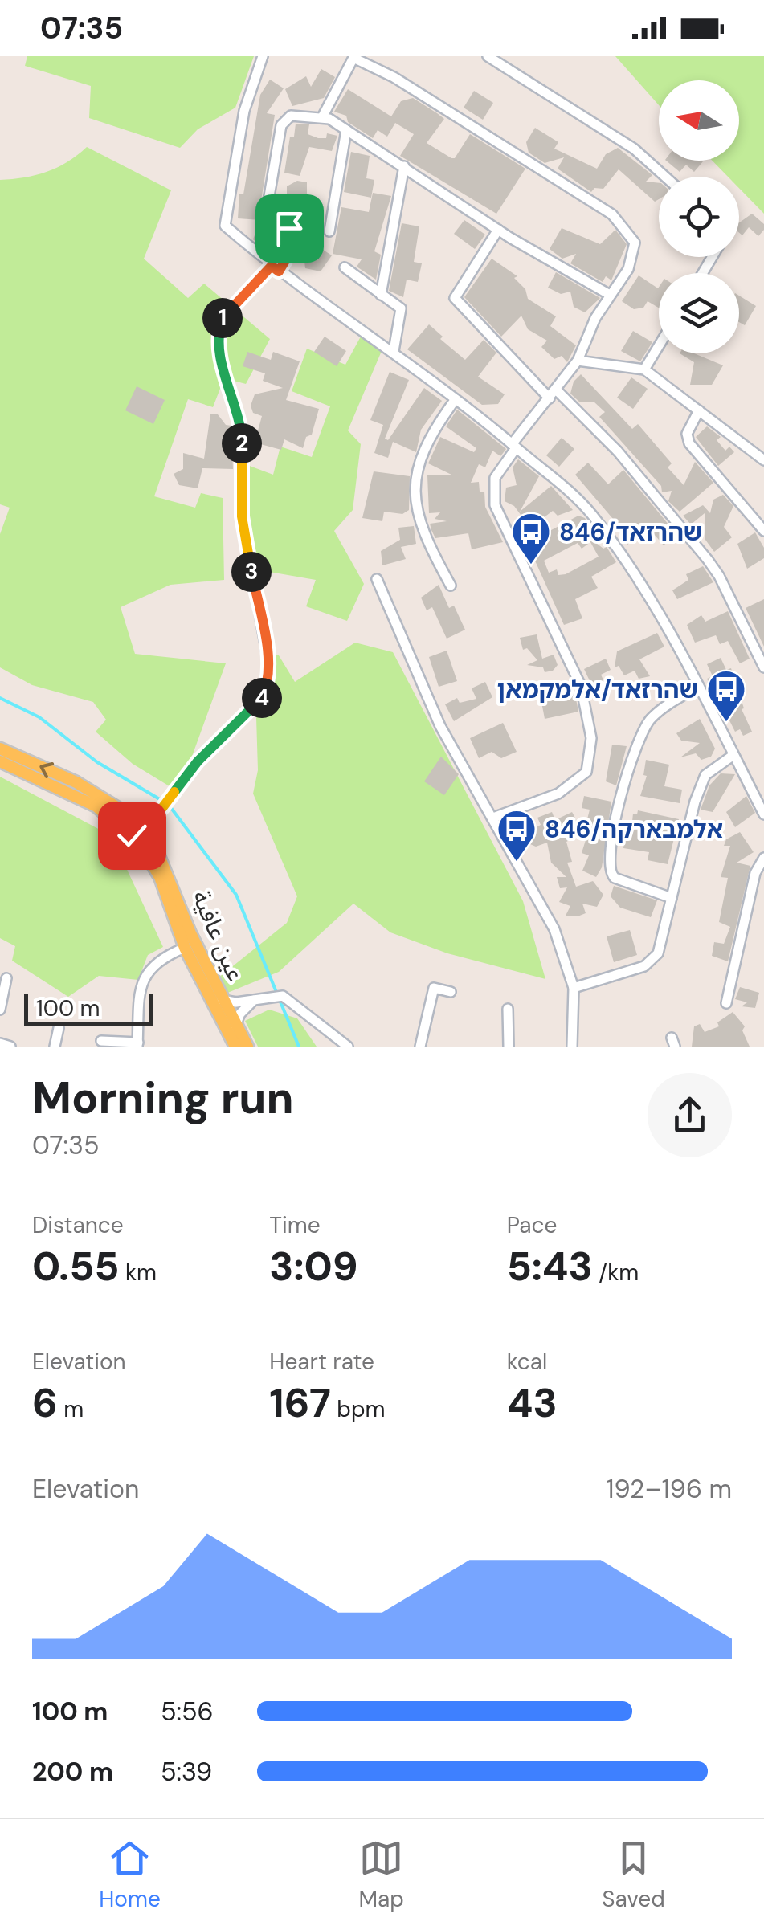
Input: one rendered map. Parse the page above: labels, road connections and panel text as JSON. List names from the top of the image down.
{
  "streets": {
    "main road": ["عين عافية"]
  },
  "places": {
    "bus stop": ["846/שהרזאד", "שהרזאד/אלמקמאן", "אלמבארקה/846"]
  },
  "scale_bar": "100 m",
  "north": "left",
  "page": {
    "status": "07:35",
    "pins": [
      "1",
      "2",
      "3",
      "4"
    ],
    "scale": "100 m",
    "heading": ["Morning run", "07:35"],
    "stats": [
      ["Distance", "0.55 km"],
      ["Time", "3:09"],
      ["Pace", "5:43 /km"],
      ["Elevation", "6 m"],
      ["Heart rate", "167 bpm"],
      ["kcal", "43"]
    ],
    "chart": ["Elevation", "192–196 m"],
    "list": [
      {
        "name": "100 m",
        "note": "5:56"
      },
      {
        "name": "200 m",
        "note": "5:39"
      }
    ],
    "tabs": ["Home", "Map", "Saved"]
  }
}
